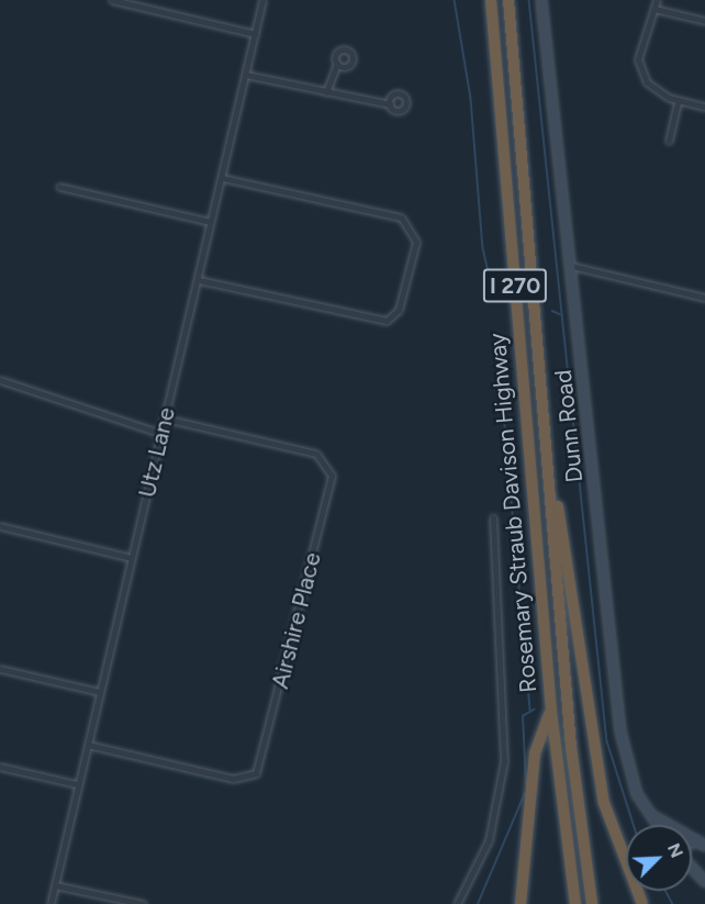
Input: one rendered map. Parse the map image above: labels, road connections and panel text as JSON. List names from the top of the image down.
{
  "streets": {
    "highway": ["I 270", "Rosemary Straub Davison Highway"],
    "street": ["Dunn Road", "Utz Lane", "Airshire Place"]
  },
  "crossings": [
    ["Utz Lane", "Airshire Place"]
  ],
  "north": "top right"
}
